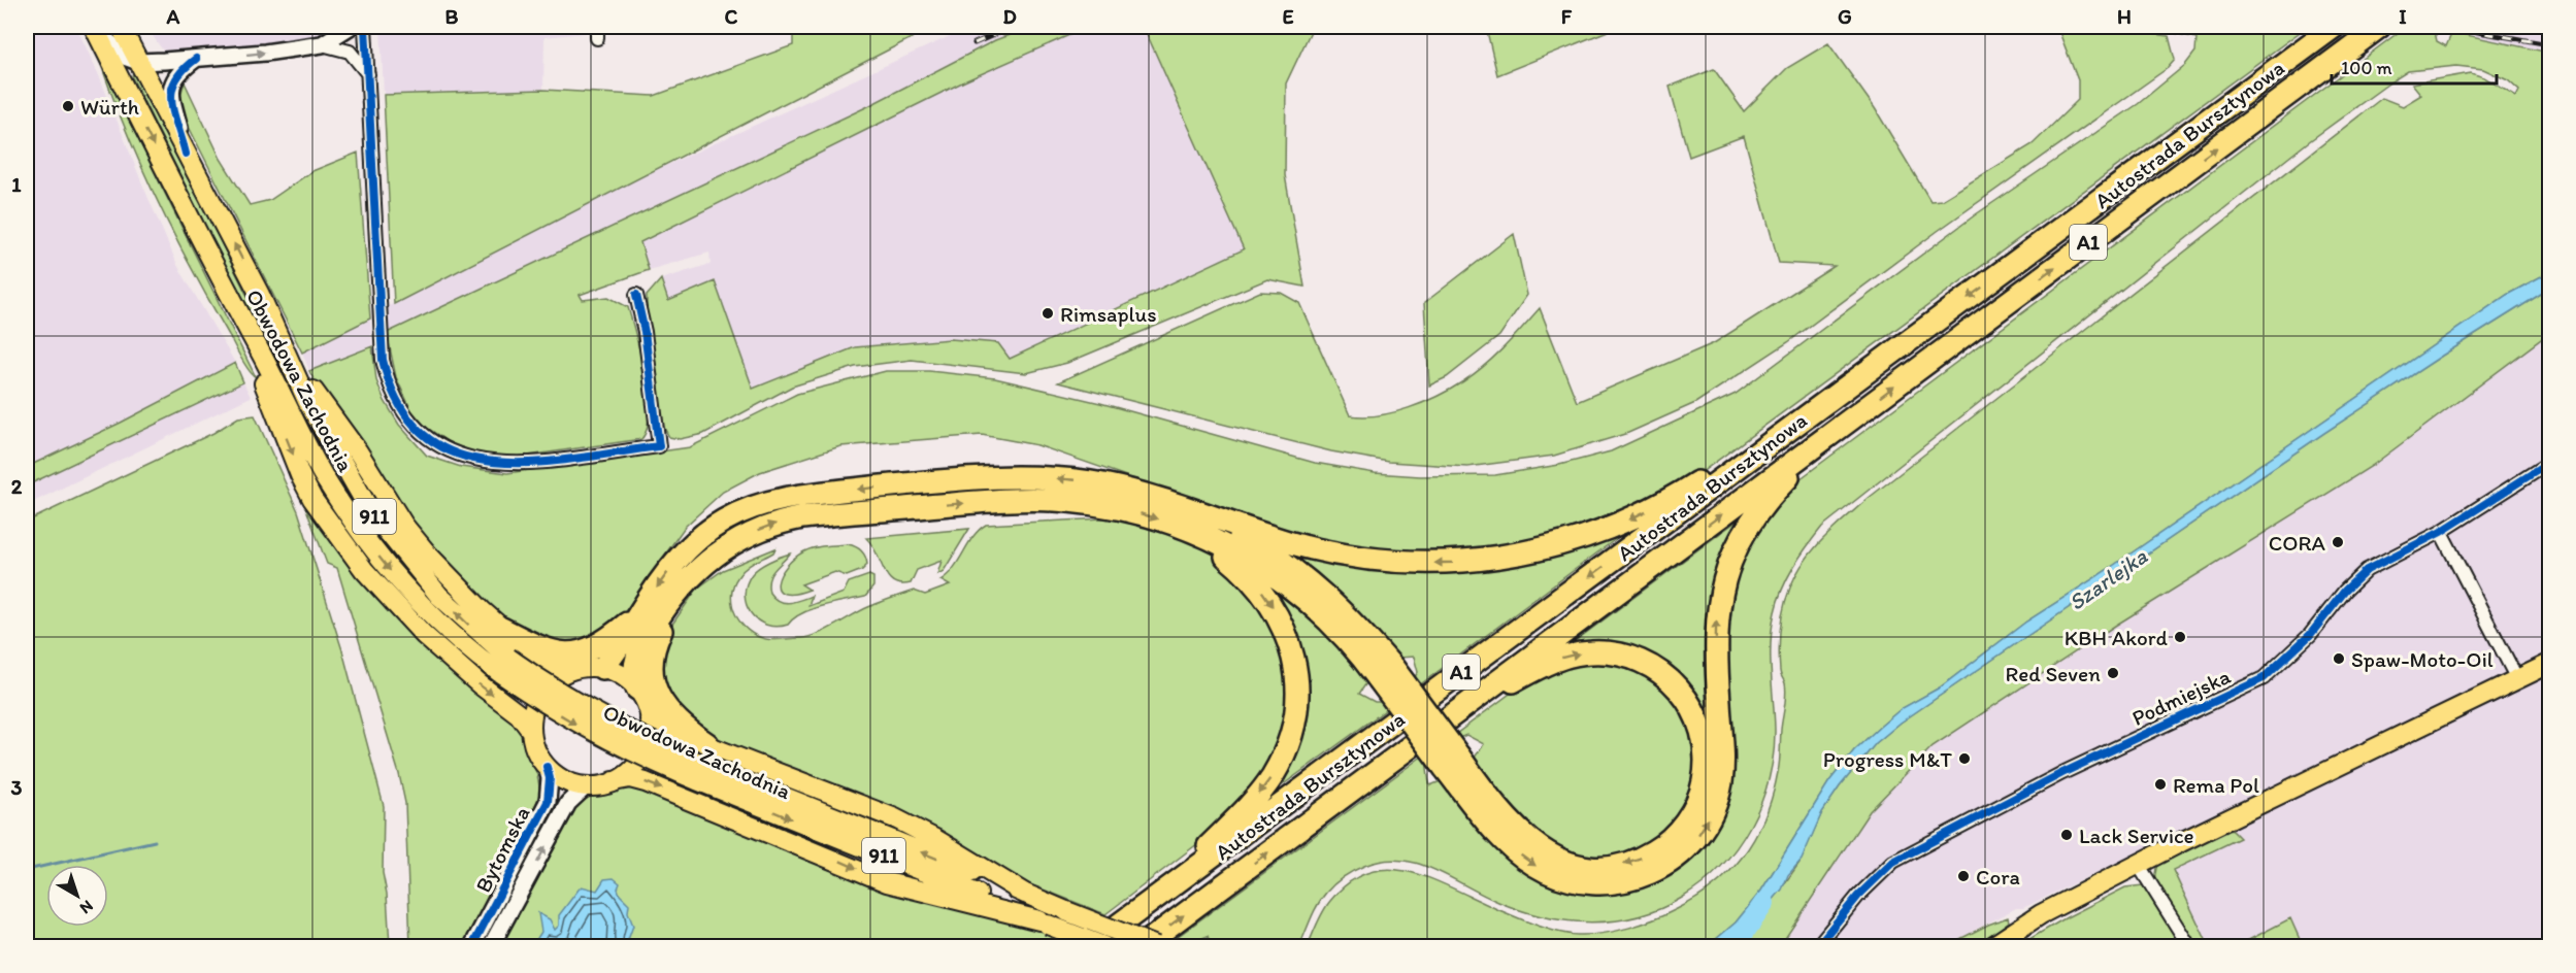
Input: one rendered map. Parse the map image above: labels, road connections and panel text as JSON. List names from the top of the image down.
{
  "streets": {
    "highway": ["Autostrada Bursztynowa", "A1"],
    "main road": ["Obwodowa Zachodnia", "911"],
    "street": ["Podmiejska", "Bytomska"]
  },
  "crossings": [
    ["Obwodowa Zachodnia", "911"]
  ],
  "water": ["Szarlejka"],
  "places": [
    "Würth",
    "Rimsaplus",
    "CORA",
    "KBH Akord",
    "Spaw-Moto-Oil",
    "Red Seven",
    "Progress M&T",
    "Rema Pol",
    "Lack Service",
    "Cora"
  ],
  "scale_bar": "100 m",
  "north": "bottom right",
  "grid": {
    "columns": [
      "A",
      "B",
      "C",
      "D",
      "E",
      "F",
      "G",
      "H",
      "I"
    ],
    "rows": ["1", "2", "3"]
  }
}
